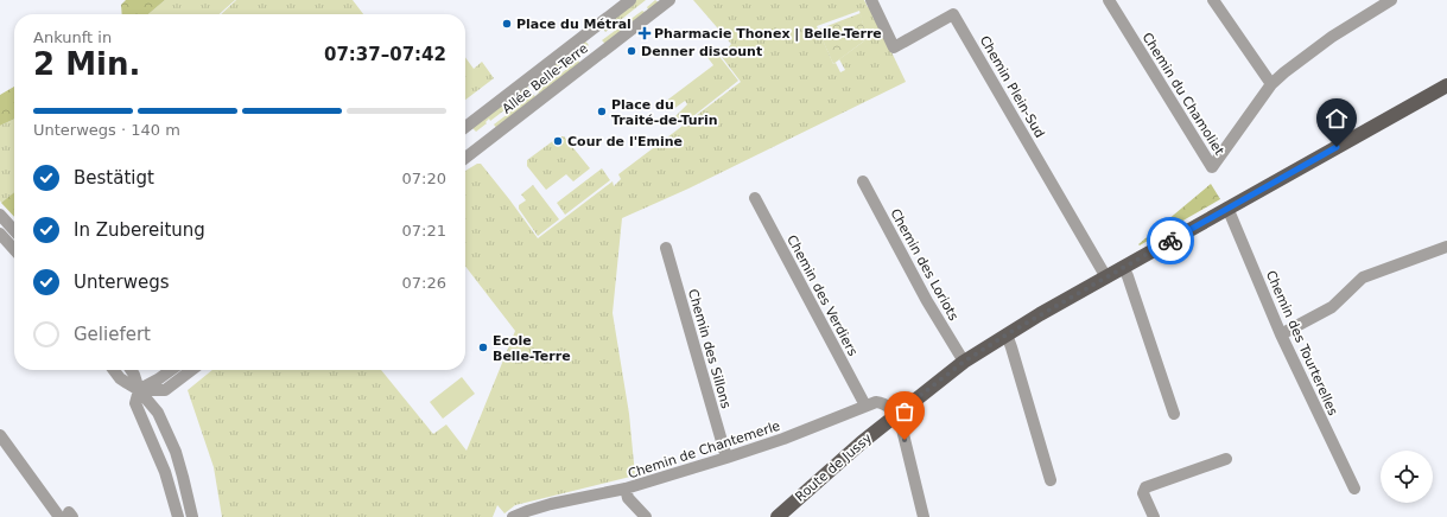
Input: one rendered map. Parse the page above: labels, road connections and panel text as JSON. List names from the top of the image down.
{
  "streets": {
    "main road": ["Route de Jussy"],
    "street": [
      "Allée Belle-Terre",
      "Chemin Plein-Sud",
      "Chemin du Chamoliet",
      "Chemin des Loriots",
      "Chemin des Verdiers",
      "Chemin des Tourterelles",
      "Chemin des Sillons",
      "Chemin de Chantemerle"
    ]
  },
  "crossings": [
    ["Chemin Plein-Sud", "Route de Jussy"],
    ["Chemin des Loriots", "Route de Jussy"],
    ["Chemin des Verdiers", "Chemin de Chantemerle"],
    ["Chemin des Tourterelles", "Route de Jussy"],
    ["Chemin des Sillons", "Chemin de Chantemerle"],
    ["Chemin de Chantemerle", "Route de Jussy"]
  ],
  "places": {
    "other": [
      "Place du Métral",
      "Denner discount",
      "Place du Traité-de-Turin",
      "Cour de l'Emine",
      "Ecole Belle-Terre"
    ],
    "health": ["Pharmacie Thonex | Belle-Terre"]
  },
  "page": {
    "heading": ["2 Min.", "Ankunft in", "07:37–07:42"],
    "bar": "Unterwegs · 140 m",
    "list": [
      ["Bestätigt", "07:20"],
      ["In Zubereitung", "07:21"],
      ["Unterwegs", "07:26"],
      "Geliefert"
    ]
  }
}
